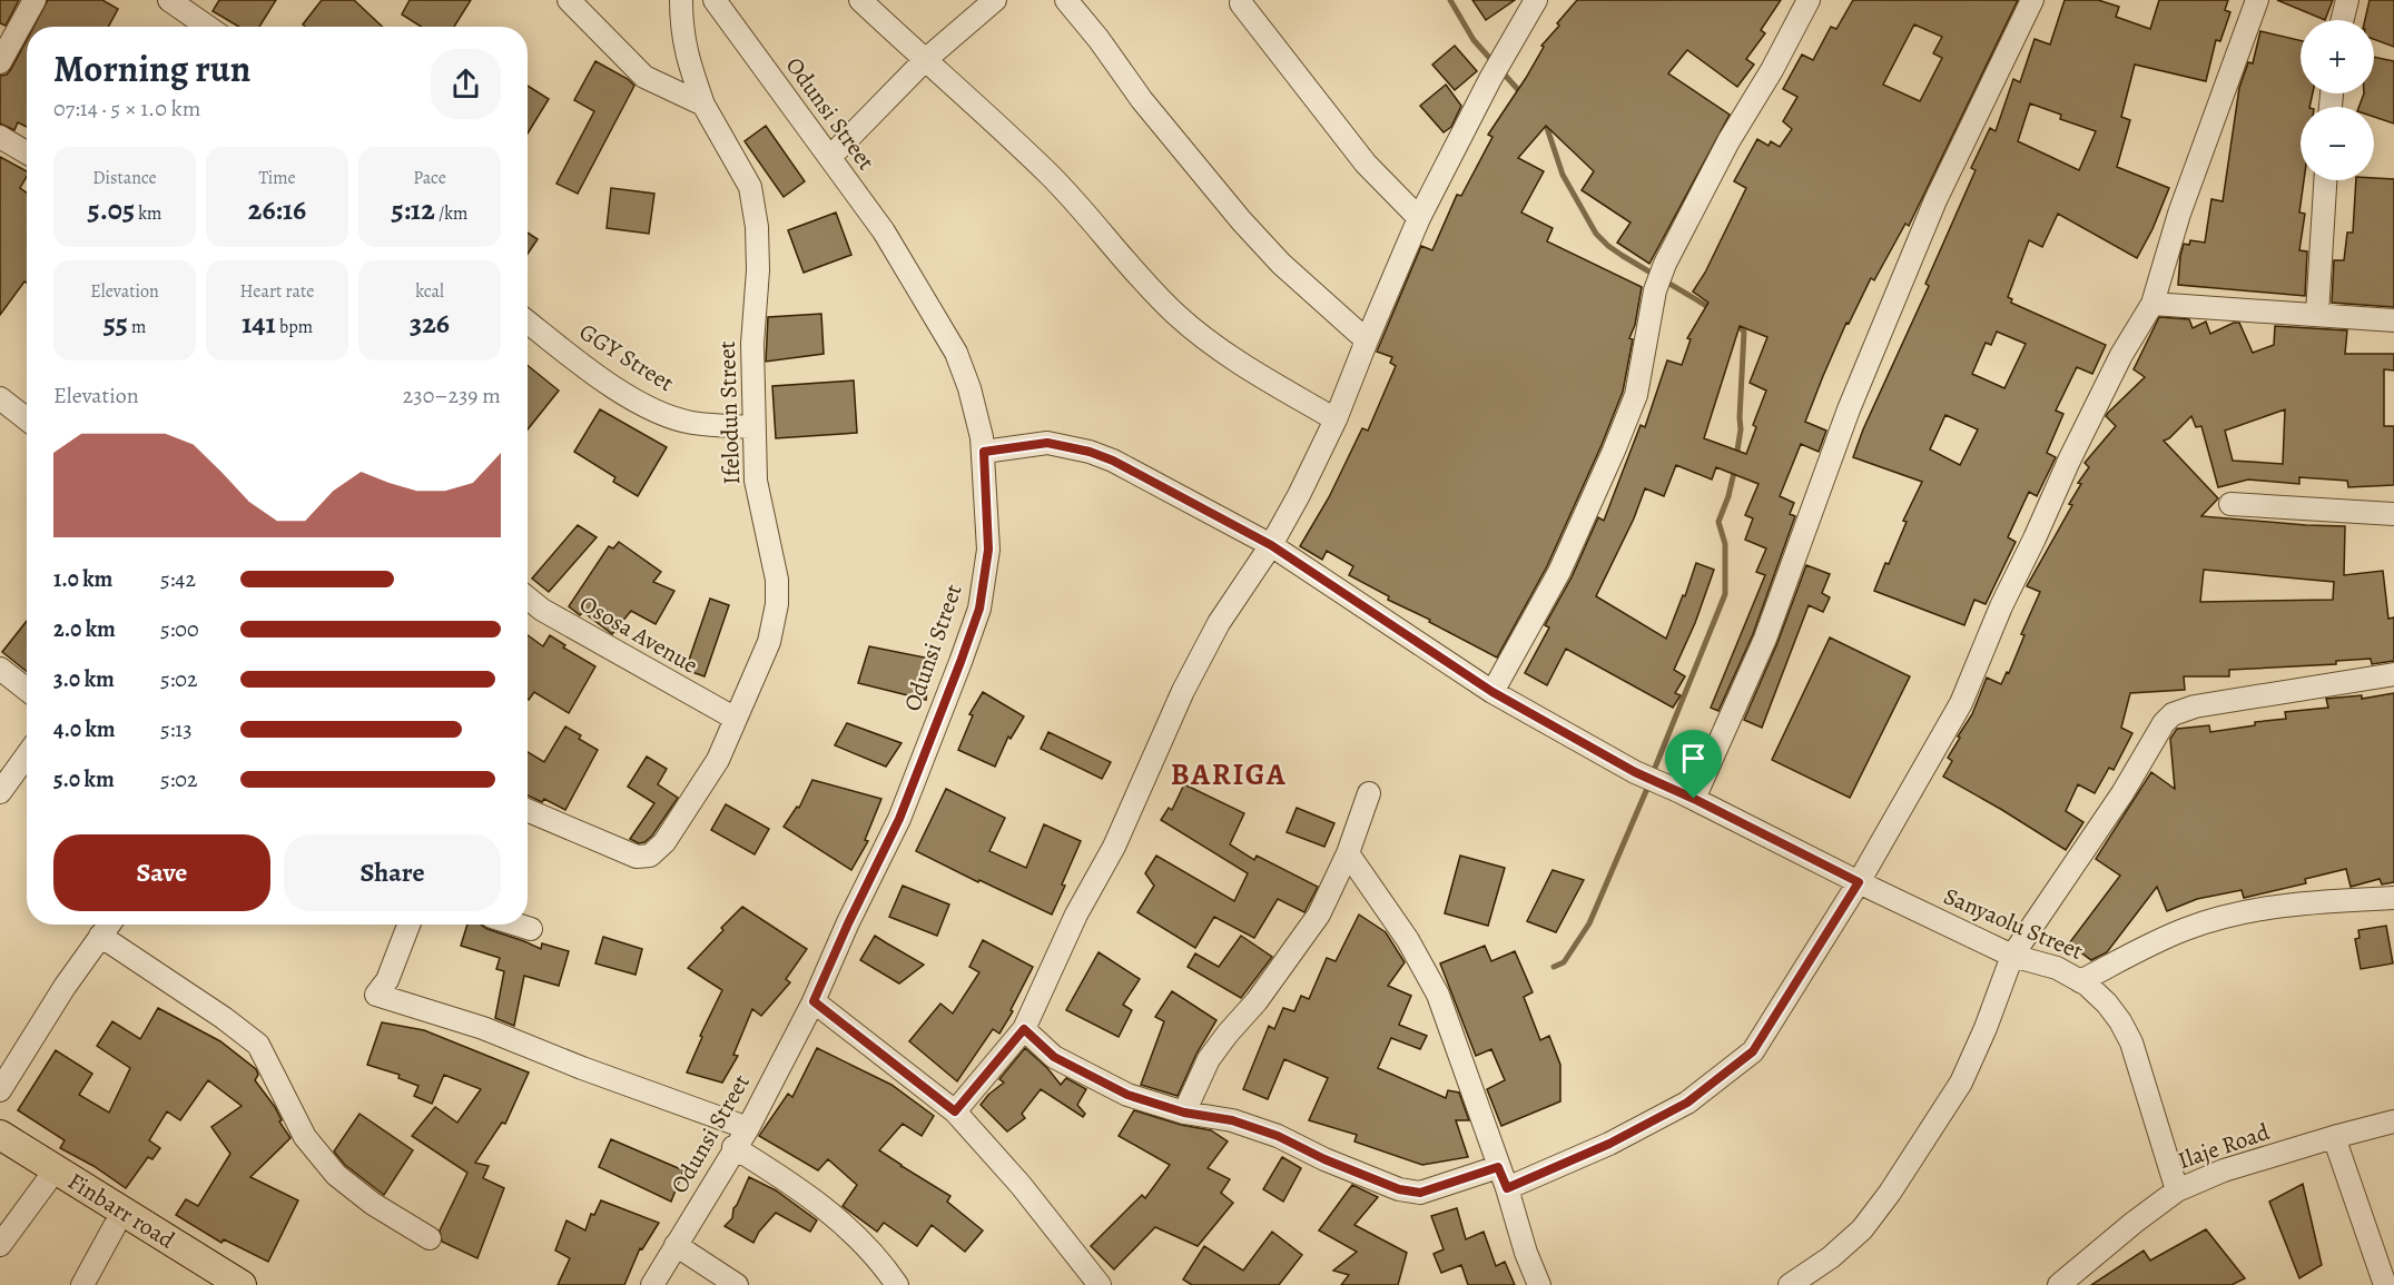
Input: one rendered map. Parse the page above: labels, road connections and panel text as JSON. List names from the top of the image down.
{
  "streets": {
    "main road": ["Finbarr road"],
    "street": [
      "Odunsi Street",
      "GGY Street",
      "Ifelodun Street",
      "Ososa Avenue",
      "Sanyaolu Street",
      "Ilaje Road"
    ]
  },
  "crossings": [
    ["Odunsi Street", "Sanyaolu Street"],
    ["GGY Street", "Ifelodun Street"],
    ["Ifelodun Street", "Ososa Avenue"],
    ["Sanyaolu Street", "Ilaje Road"]
  ],
  "districts": ["BARIGA"],
  "page": {
    "map_buttons": ["+", "−"],
    "heading": ["Morning run", "07:14 · 5 × 1.0 km"],
    "stats": [
      ["Distance", "5.05 km"],
      ["Time", "26:16"],
      ["Pace", "5:12 /km"],
      ["Elevation", "55 m"],
      ["Heart rate", "141 bpm"],
      ["kcal", "326"]
    ],
    "chart": ["Elevation", "230–239 m"],
    "list": [
      {
        "name": "1.0 km",
        "note": "5:42"
      },
      {
        "name": "2.0 km",
        "note": "5:00"
      },
      {
        "name": "3.0 km",
        "note": "5:02"
      },
      {
        "name": "4.0 km",
        "note": "5:13"
      },
      {
        "name": "5.0 km",
        "note": "5:02"
      }
    ],
    "buttons": ["Save", "Share"]
  }
}
